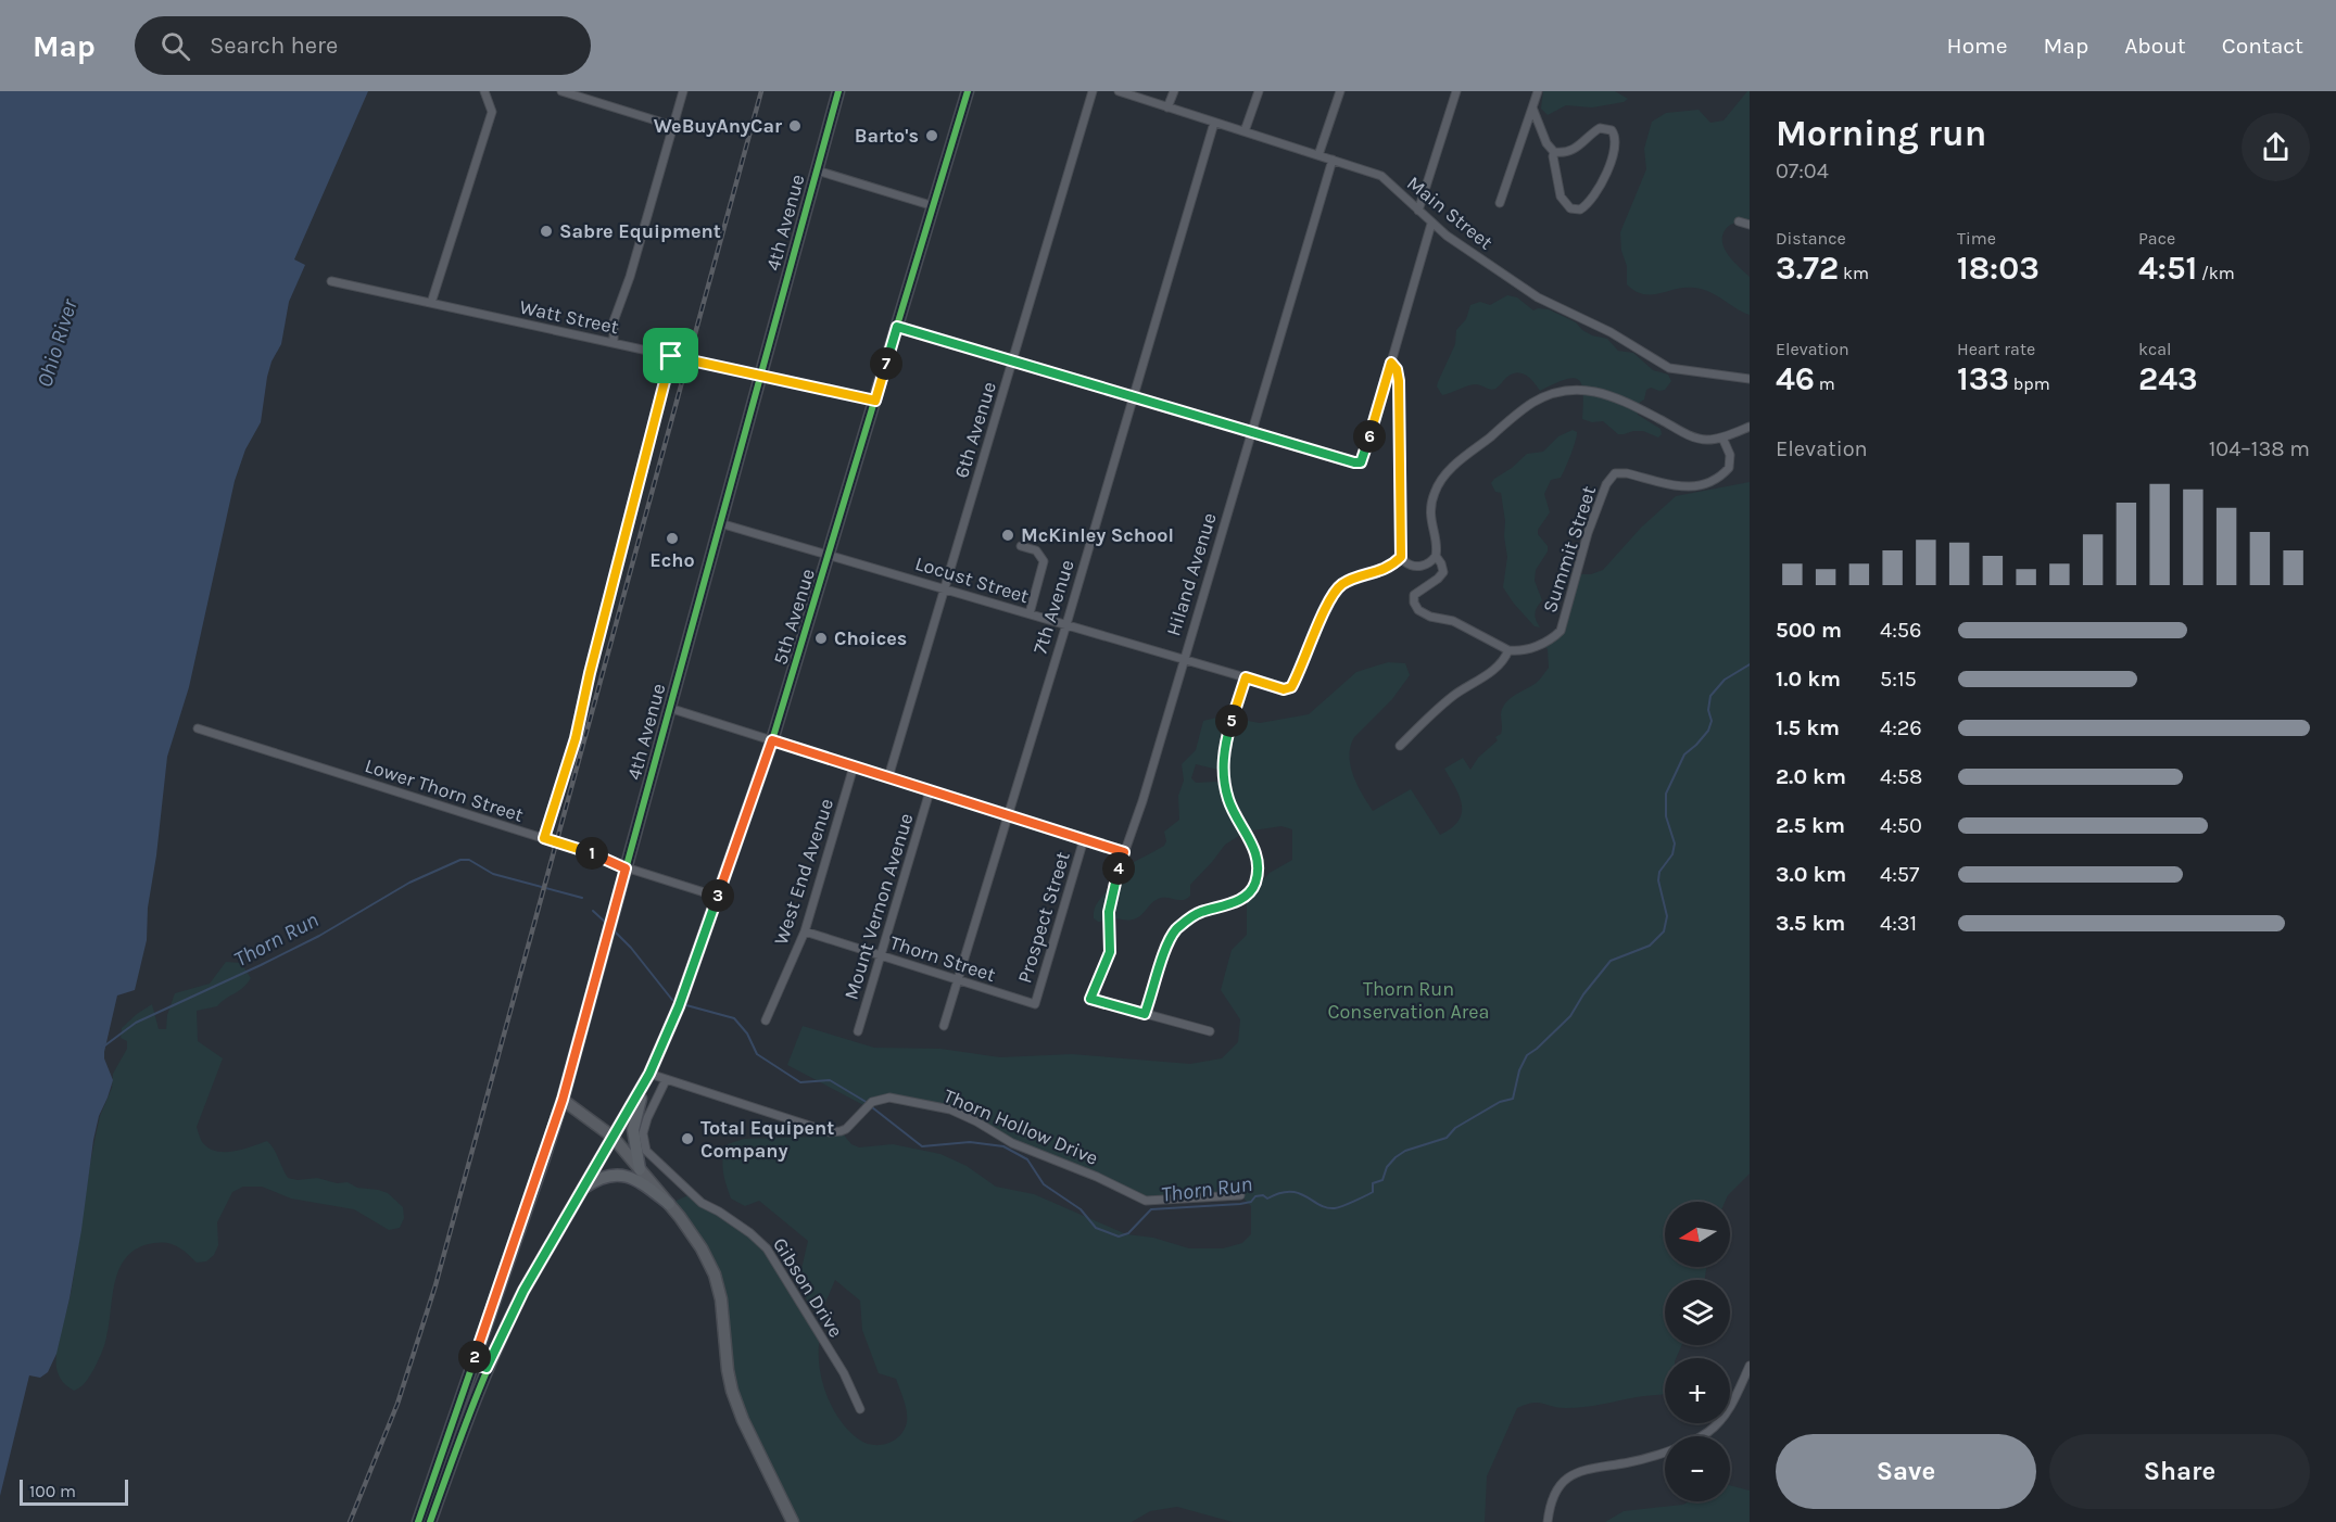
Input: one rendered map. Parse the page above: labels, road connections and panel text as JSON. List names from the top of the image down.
{
  "streets": {
    "main road": ["4th Avenue", "5th Avenue"],
    "street": [
      "Main Street",
      "Watt Street",
      "6th Avenue",
      "Summit Street",
      "Hiland Avenue",
      "Locust Street",
      "7th Avenue",
      "Lower Thorn Street",
      "West End Avenue",
      "Mount Vernon Avenue",
      "Prospect Street",
      "Thorn Street",
      "Thorn Hollow Drive",
      "Gibson Drive"
    ]
  },
  "crossings": [
    ["Main Street", "Hiland Avenue"],
    ["Main Street", "7th Avenue"],
    ["4th Avenue", "Watt Street"],
    ["4th Avenue", "Locust Street"],
    ["4th Avenue", "Lower Thorn Street"],
    ["Watt Street", "5th Avenue"],
    ["6th Avenue", "Locust Street"],
    ["Hiland Avenue", "Locust Street"],
    ["Locust Street", "7th Avenue"],
    ["Locust Street", "5th Avenue"],
    ["7th Avenue", "Thorn Street"],
    ["5th Avenue", "Lower Thorn Street"],
    ["5th Avenue", "Thorn Hollow Drive"],
    ["West End Avenue", "Thorn Street"],
    ["Mount Vernon Avenue", "Thorn Street"],
    ["Prospect Street", "Thorn Street"],
    ["Thorn Hollow Drive", "Gibson Drive"]
  ],
  "water": ["Ohio River", "Thorn Run"],
  "parks": ["Thorn Run Conservation Area"],
  "places": [
    "WeBuyAnyCar",
    "Barto's",
    "Sabre Equipment",
    "McKinley School",
    "Echo",
    "Choices",
    "Total Equipent Company"
  ],
  "scale_bar": "100 m",
  "north": "left",
  "page": {
    "header": "Map",
    "search": "Search here",
    "nav": [
      "Home",
      "Map",
      "About",
      "Contact"
    ],
    "heading": ["Morning run", "07:04"],
    "stats": [
      ["Distance", "3.72 km"],
      ["Time", "18:03"],
      ["Pace", "4:51 /km"],
      ["Elevation", "46 m"],
      ["Heart rate", "133 bpm"],
      ["kcal", "243"]
    ],
    "pins": [
      "7",
      "6",
      "5",
      "1",
      "4",
      "3",
      "2"
    ],
    "chart": ["Elevation", "104–138 m"],
    "list": [
      {
        "name": "500 m",
        "note": "4:56"
      },
      {
        "name": "1.0 km",
        "note": "5:15"
      },
      {
        "name": "1.5 km",
        "note": "4:26"
      },
      {
        "name": "2.0 km",
        "note": "4:58"
      },
      {
        "name": "2.5 km",
        "note": "4:50"
      },
      {
        "name": "3.0 km",
        "note": "4:57"
      },
      {
        "name": "3.5 km",
        "note": "4:31"
      }
    ],
    "map_buttons": ["+", "−"],
    "buttons": ["Save", "Share"],
    "scale": "100 m"
  }
}
